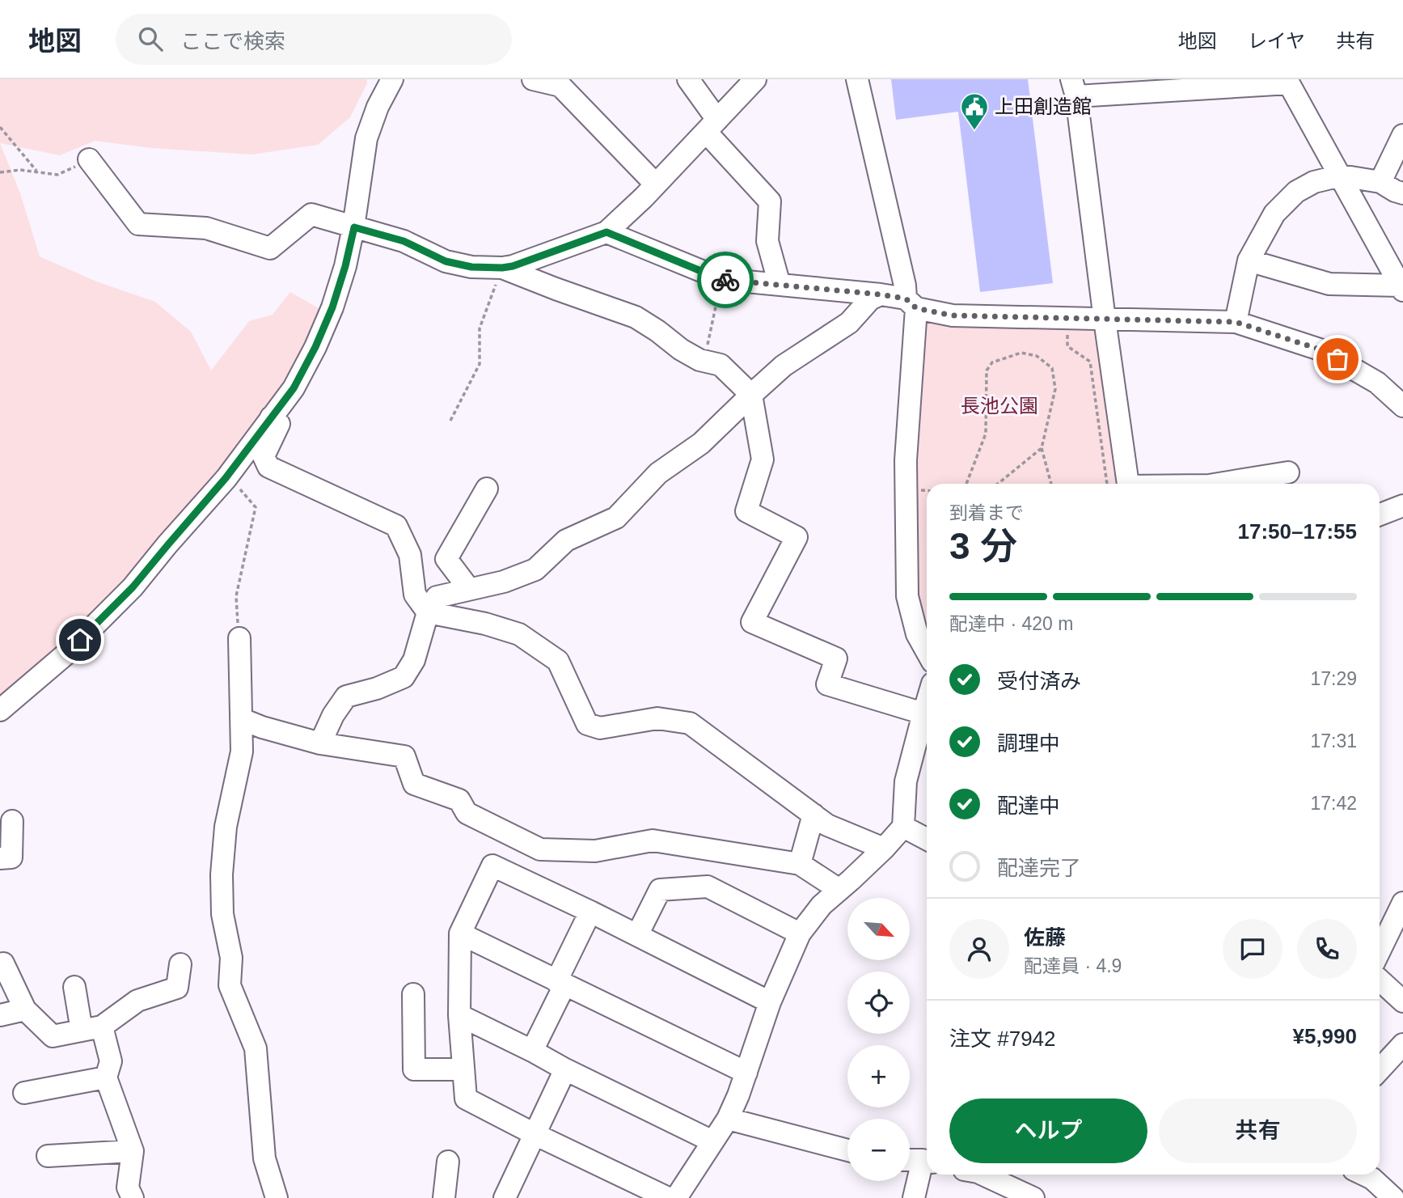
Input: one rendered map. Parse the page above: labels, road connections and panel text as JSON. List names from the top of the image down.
{
  "parks": ["長池公園"],
  "places": {
    "public building": ["上田創造館"]
  },
  "north": "bottom right",
  "page": {
    "header": "地図",
    "search": "ここで検索",
    "nav": ["地図", "レイヤ", "共有"],
    "heading": ["3 分", "到着まで", "17:50–17:55"],
    "panel": [
      "佐藤",
      "配達員 · 4.9",
      "注文 #7942",
      "¥5,990"
    ],
    "bar": "配達中 · 420 m",
    "list": [
      ["受付済み", "17:29"],
      ["調理中", "17:31"],
      ["配達中", "17:42"],
      "配達完了"
    ],
    "map_buttons": ["+", "−"],
    "buttons": ["ヘルプ", "共有"]
  }
}
